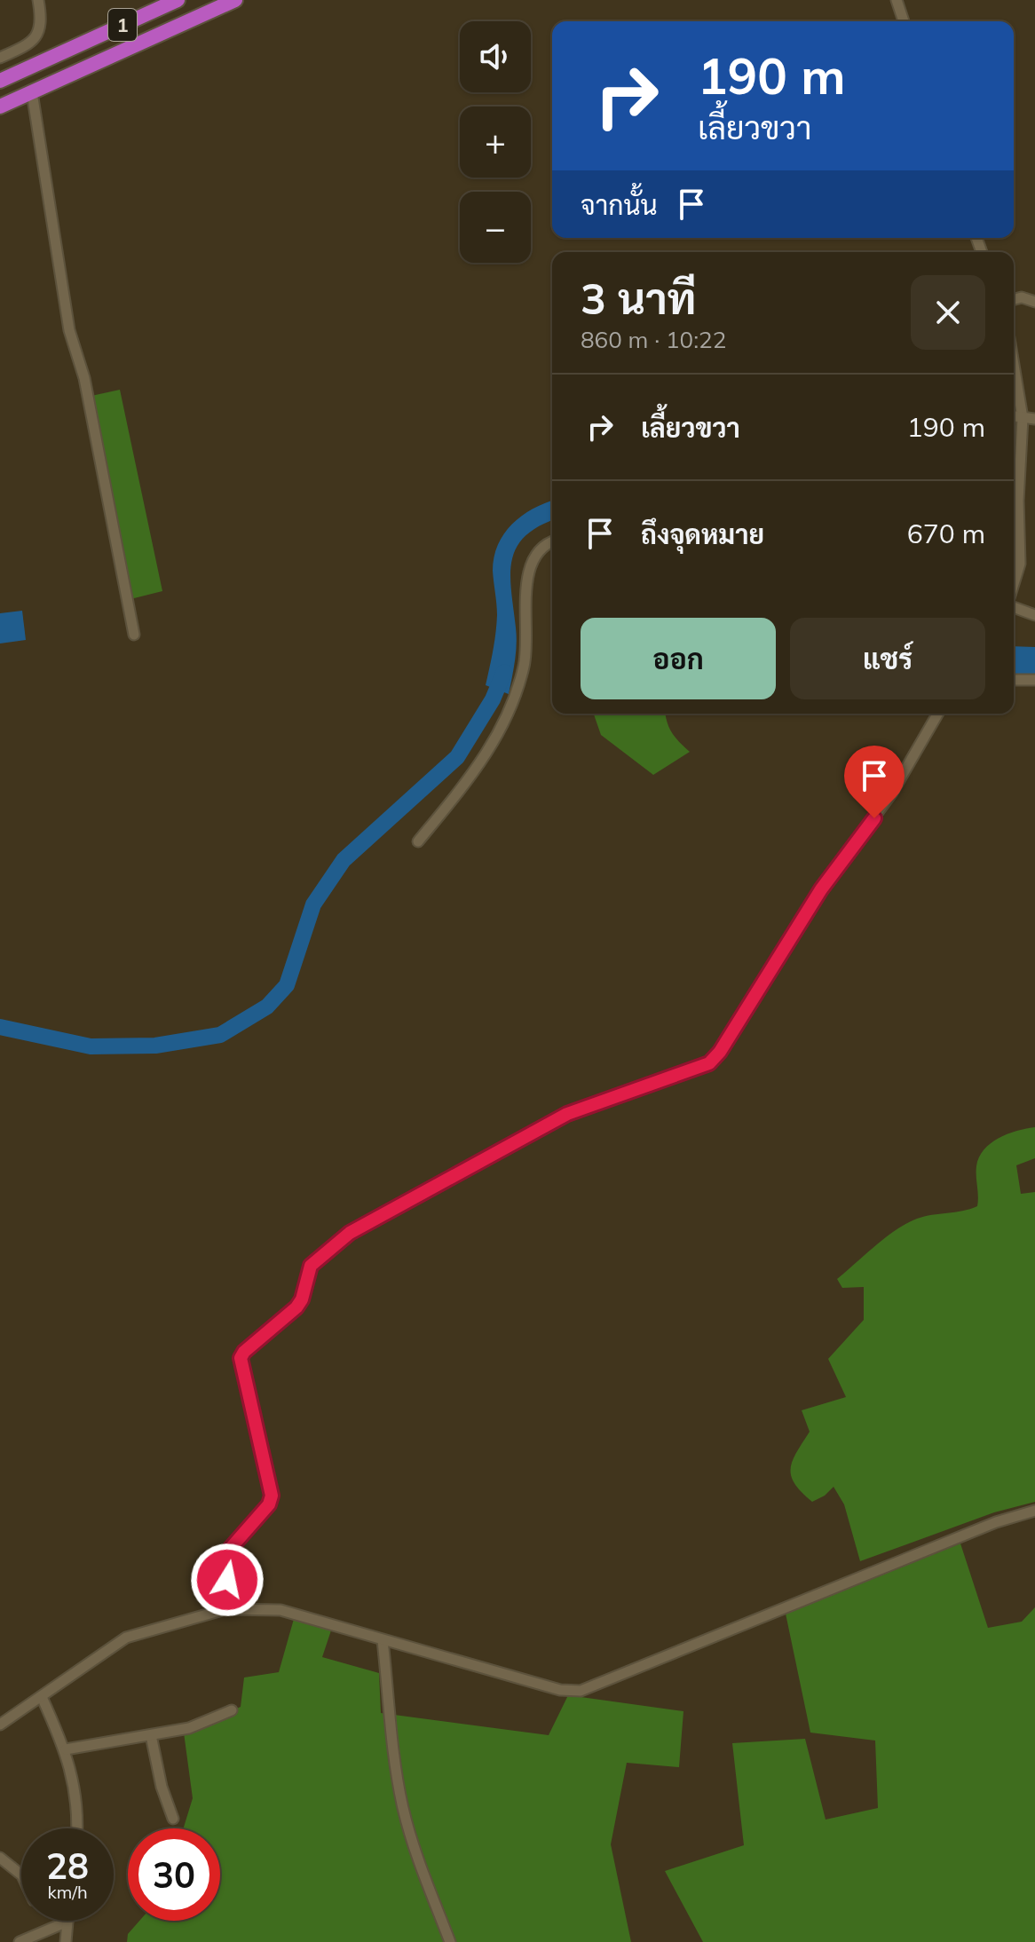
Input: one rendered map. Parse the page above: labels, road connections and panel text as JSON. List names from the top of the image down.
{
  "streets": {
    "highway": ["1"]
  },
  "page": {
    "map_buttons": ["+", "−"],
    "turn": ["190 m", "เลี้ยวขวา"],
    "then": "จากนั้น",
    "heading": ["3 นาที", "860 m · 10:22"],
    "list": [
      {
        "name": "เลี้ยวขวา",
        "value": "190 m"
      },
      {
        "name": "ถึงจุดหมาย",
        "value": "670 m"
      }
    ],
    "buttons": ["ออก", "แชร์"],
    "speed": "28 km/h",
    "limit": "30"
  }
}
